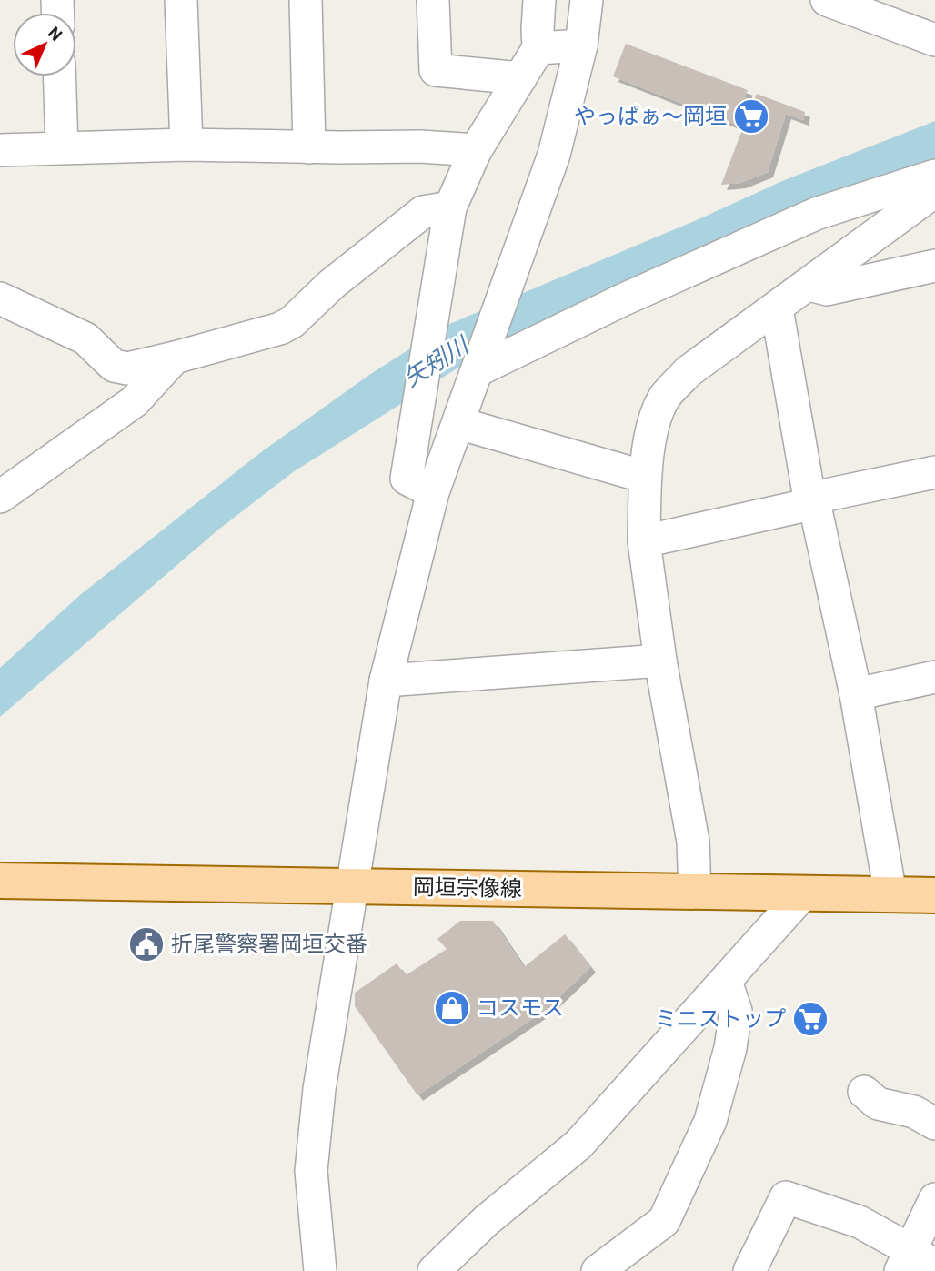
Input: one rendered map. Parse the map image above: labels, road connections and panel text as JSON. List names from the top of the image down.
{
  "streets": {
    "main road": ["岡垣宗像線"]
  },
  "water": ["矢矧川"],
  "places": {
    "supermarket": ["やっぱぁ～岡垣", "ミニストップ"],
    "public building": ["折尾警察署岡垣交番"],
    "shop": ["コスモス"]
  },
  "north": "top right"
}
